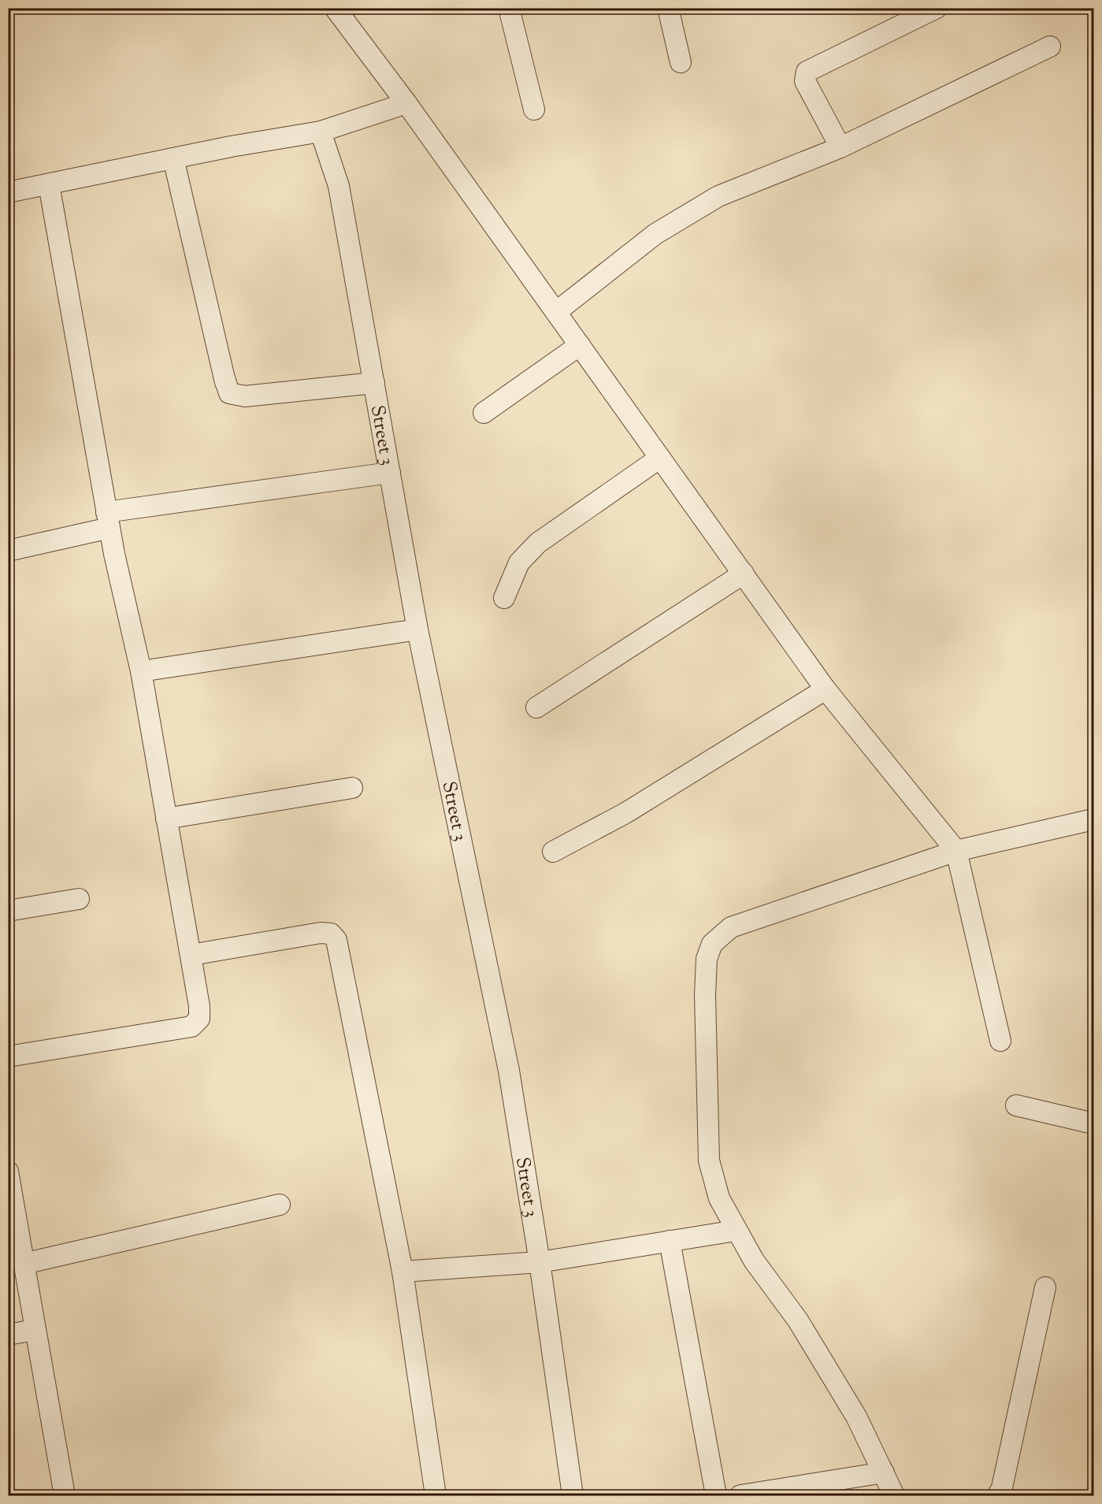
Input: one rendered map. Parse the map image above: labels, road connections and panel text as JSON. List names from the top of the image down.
{
  "streets": {
    "street": ["Street 3"]
  }
}
